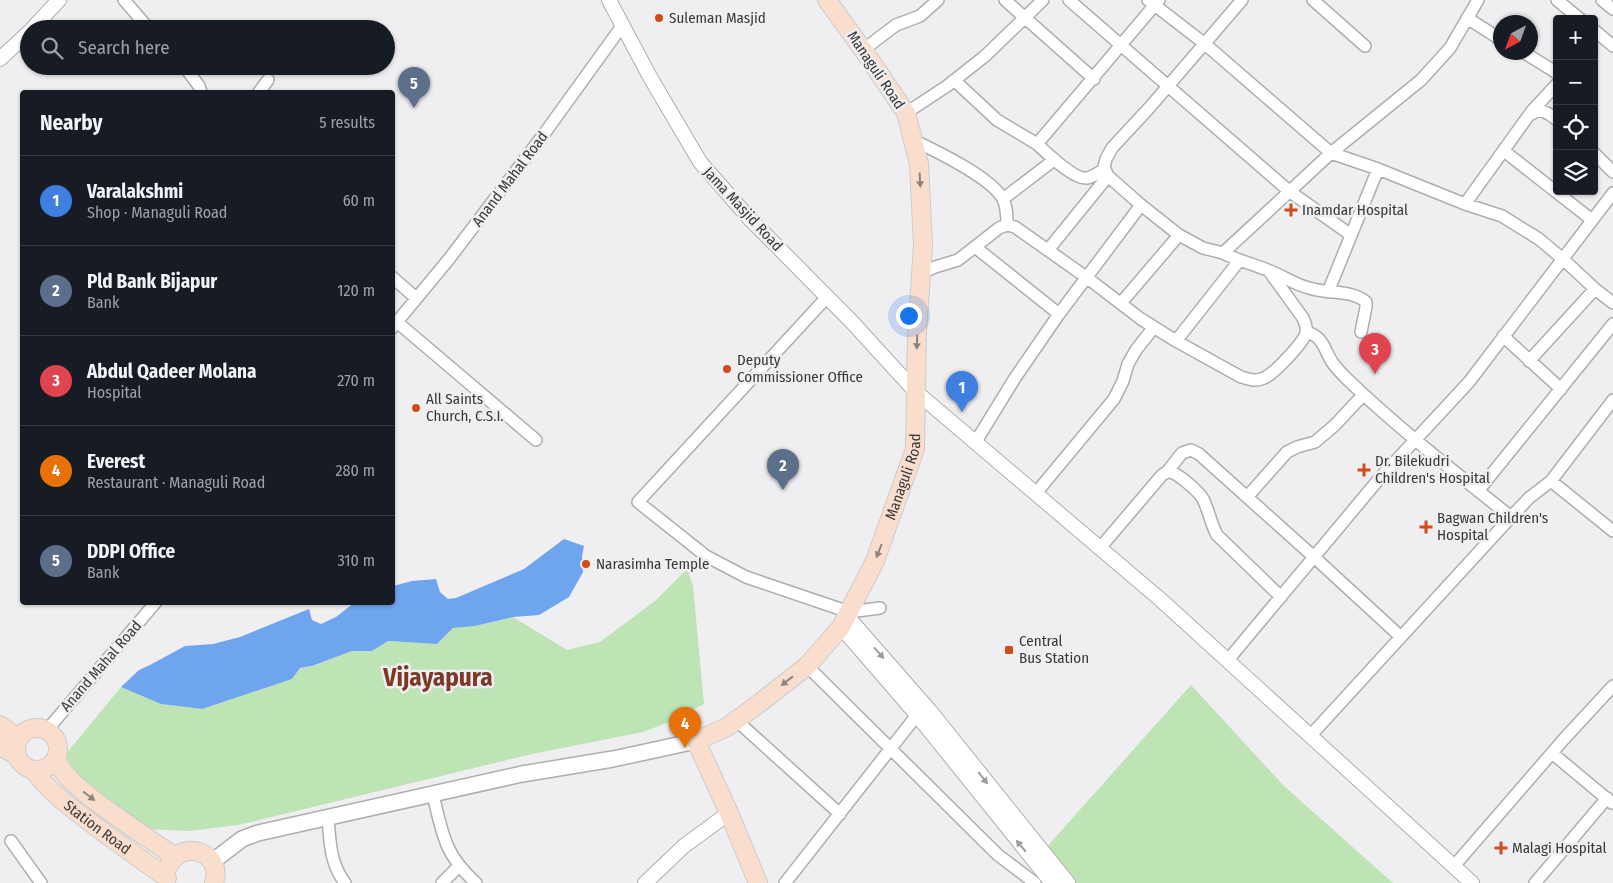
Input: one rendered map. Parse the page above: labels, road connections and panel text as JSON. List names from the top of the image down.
{
  "streets": {
    "main road": ["Managuli Road", "Station Road"],
    "street": ["Anand Mahal Road", "Jama Masjid Road"]
  },
  "crossings": [
    ["Managuli Road", "Jama Masjid Road"],
    ["Anand Mahal Road", "Jama Masjid Road"],
    ["Anand Mahal Road", "Station Road"]
  ],
  "one_way": ["Managuli Road"],
  "districts": ["Vijayapura"],
  "places": {
    "other": [
      "Suleman Masjid",
      "Deputy Commissioner Office",
      "All Saints Church, C.S.I.",
      "Narasimha Temple"
    ],
    "health": [
      "Inamdar Hospital",
      "Dr. Bilekudri Children's Hospital",
      "Bagwan Children's Hospital",
      "Malagi Hospital"
    ],
    "transit": ["Central Bus Station"]
  },
  "north": "bottom left",
  "page": {
    "map_buttons": ["+", "−"],
    "search": "Search here",
    "pins": [
      "5",
      "3",
      "1",
      "2",
      "4"
    ],
    "heading": ["Nearby", "5 results"],
    "list": [
      {
        "mark": "1",
        "name": "Varalakshmi",
        "note": "Shop · Managuli Road",
        "value": "60 m"
      },
      {
        "mark": "2",
        "name": "Pld Bank Bijapur",
        "note": "Bank",
        "value": "120 m"
      },
      {
        "mark": "3",
        "name": "Abdul Qadeer Molana",
        "note": "Hospital",
        "value": "270 m"
      },
      {
        "mark": "4",
        "name": "Everest",
        "note": "Restaurant · Managuli Road",
        "value": "280 m"
      },
      {
        "mark": "5",
        "name": "DDPI Office",
        "note": "Bank",
        "value": "310 m"
      }
    ]
  }
}
